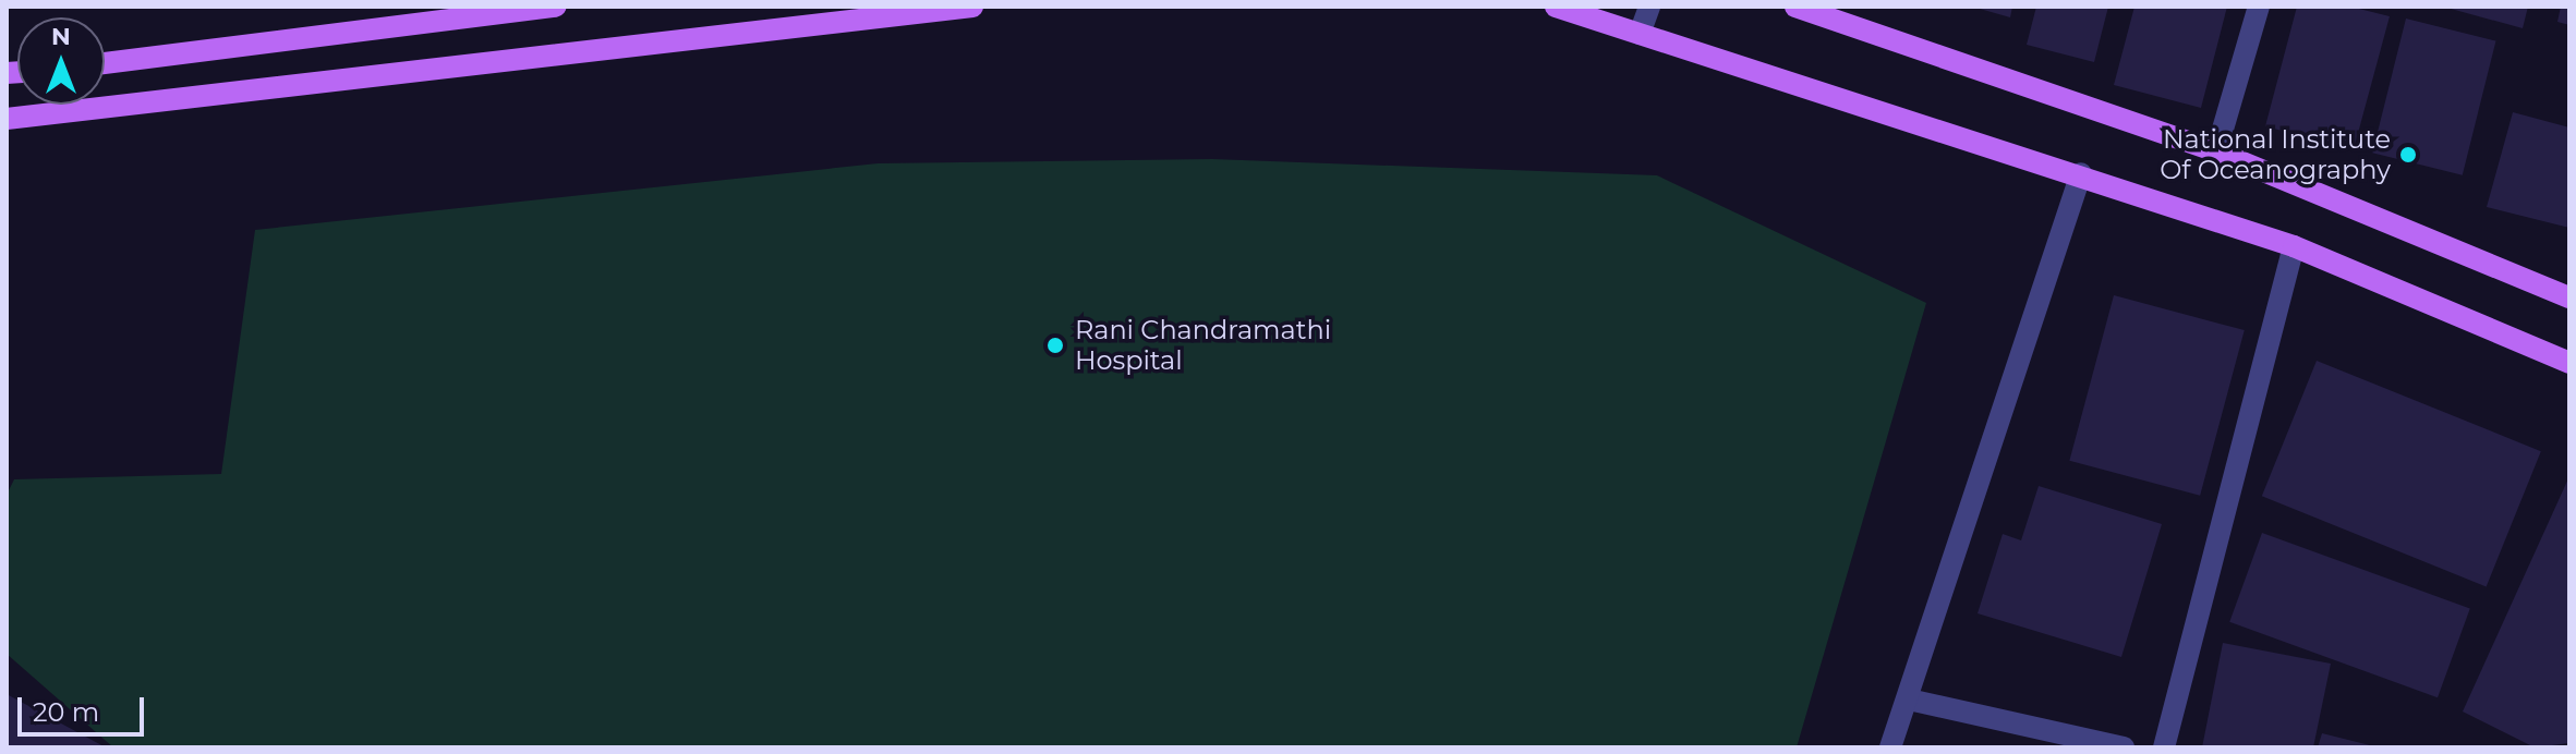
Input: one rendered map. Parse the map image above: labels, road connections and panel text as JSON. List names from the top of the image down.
{
  "places": ["National Institute Of Oceanography", "Rani Chandramathi Hospital"],
  "scale_bar": "20 m",
  "north": "top"
}
